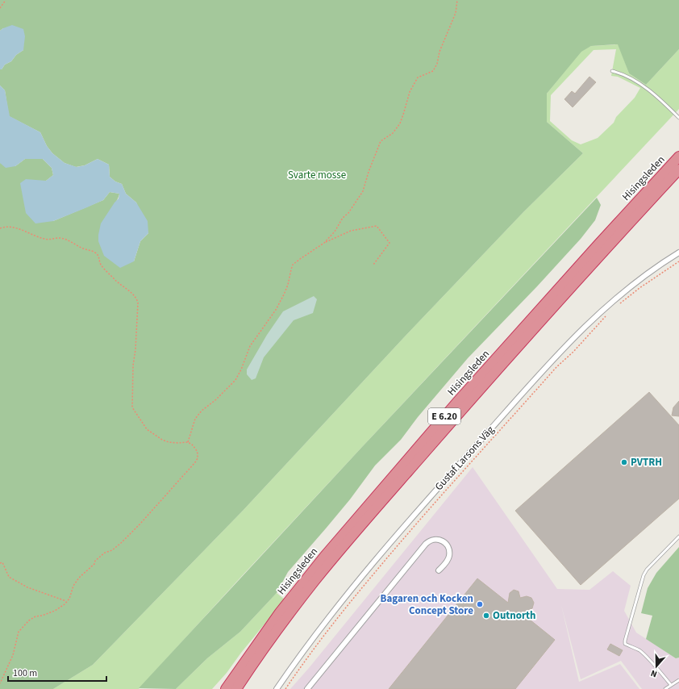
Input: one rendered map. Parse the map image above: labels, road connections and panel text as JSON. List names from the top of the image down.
{
  "streets": {
    "highway": ["Hisingsleden", "E 6.20"],
    "street": ["Gustaf Larsons Väg"]
  },
  "parks": ["Svarte mosse"],
  "places": ["PVTRH", "Bagaren och Kocken Concept Store", "Outnorth"],
  "scale_bar": "100 m",
  "north": "bottom"
}
